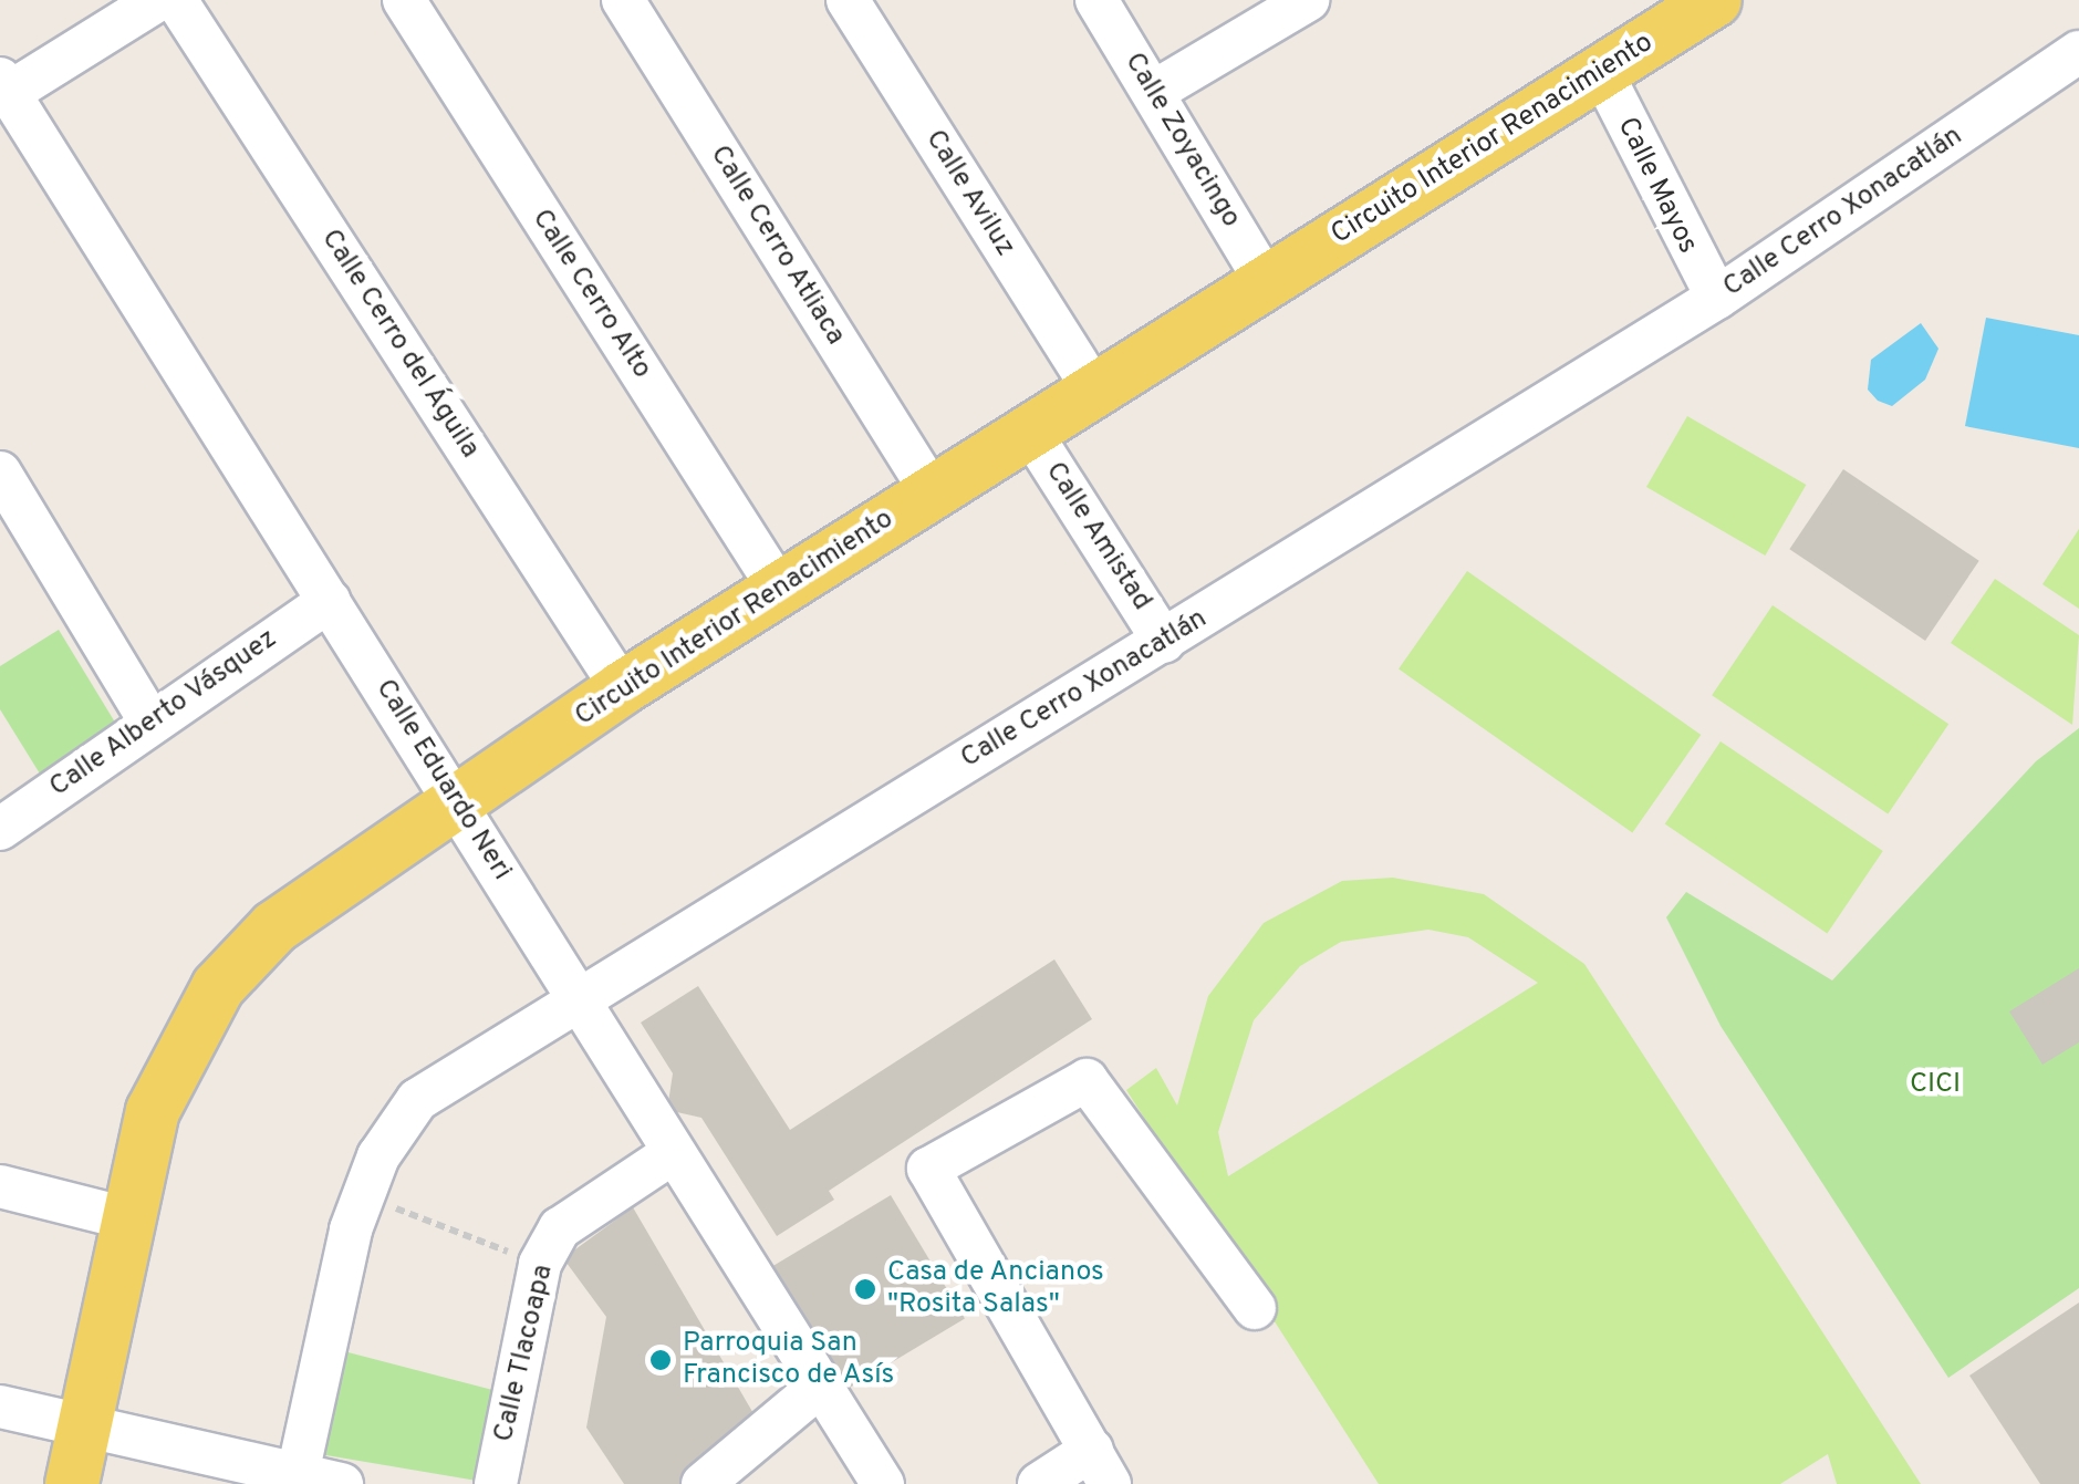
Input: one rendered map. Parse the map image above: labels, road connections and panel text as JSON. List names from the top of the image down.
{
  "streets": {
    "main road": ["Circuito Interior Renacimiento"],
    "street": [
      "Calle Zoyacingo",
      "Calle Mayos",
      "Calle Aviluz",
      "Calle Cerro Xonacatlán",
      "Calle Cerro Atliaca",
      "Calle Cerro Alto",
      "Calle Cerro del Águila",
      "Calle Amistad",
      "Calle Alberto Vásquez",
      "Calle Eduardo Neri",
      "Calle Tlacoapa"
    ]
  },
  "crossings": [
    ["Circuito Interior Renacimiento", "Calle Zoyacingo"],
    ["Circuito Interior Renacimiento", "Calle Mayos"],
    ["Circuito Interior Renacimiento", "Calle Aviluz"],
    ["Circuito Interior Renacimiento", "Calle Cerro Atliaca"],
    ["Circuito Interior Renacimiento", "Calle Cerro Alto"],
    ["Circuito Interior Renacimiento", "Calle Cerro del Águila"],
    ["Circuito Interior Renacimiento", "Calle Amistad"],
    ["Circuito Interior Renacimiento", "Calle Eduardo Neri"],
    ["Calle Mayos", "Calle Cerro Xonacatlán"],
    ["Calle Cerro Xonacatlán", "Calle Amistad"],
    ["Calle Cerro Xonacatlán", "Calle Eduardo Neri"],
    ["Calle Alberto Vásquez", "Calle Eduardo Neri"],
    ["Calle Eduardo Neri", "Calle Tlacoapa"]
  ],
  "parks": ["CICI"],
  "places": ["Casa de Ancianos \"Rosita Salas\"", "Parroquia San Francisco de Asís"]
}
